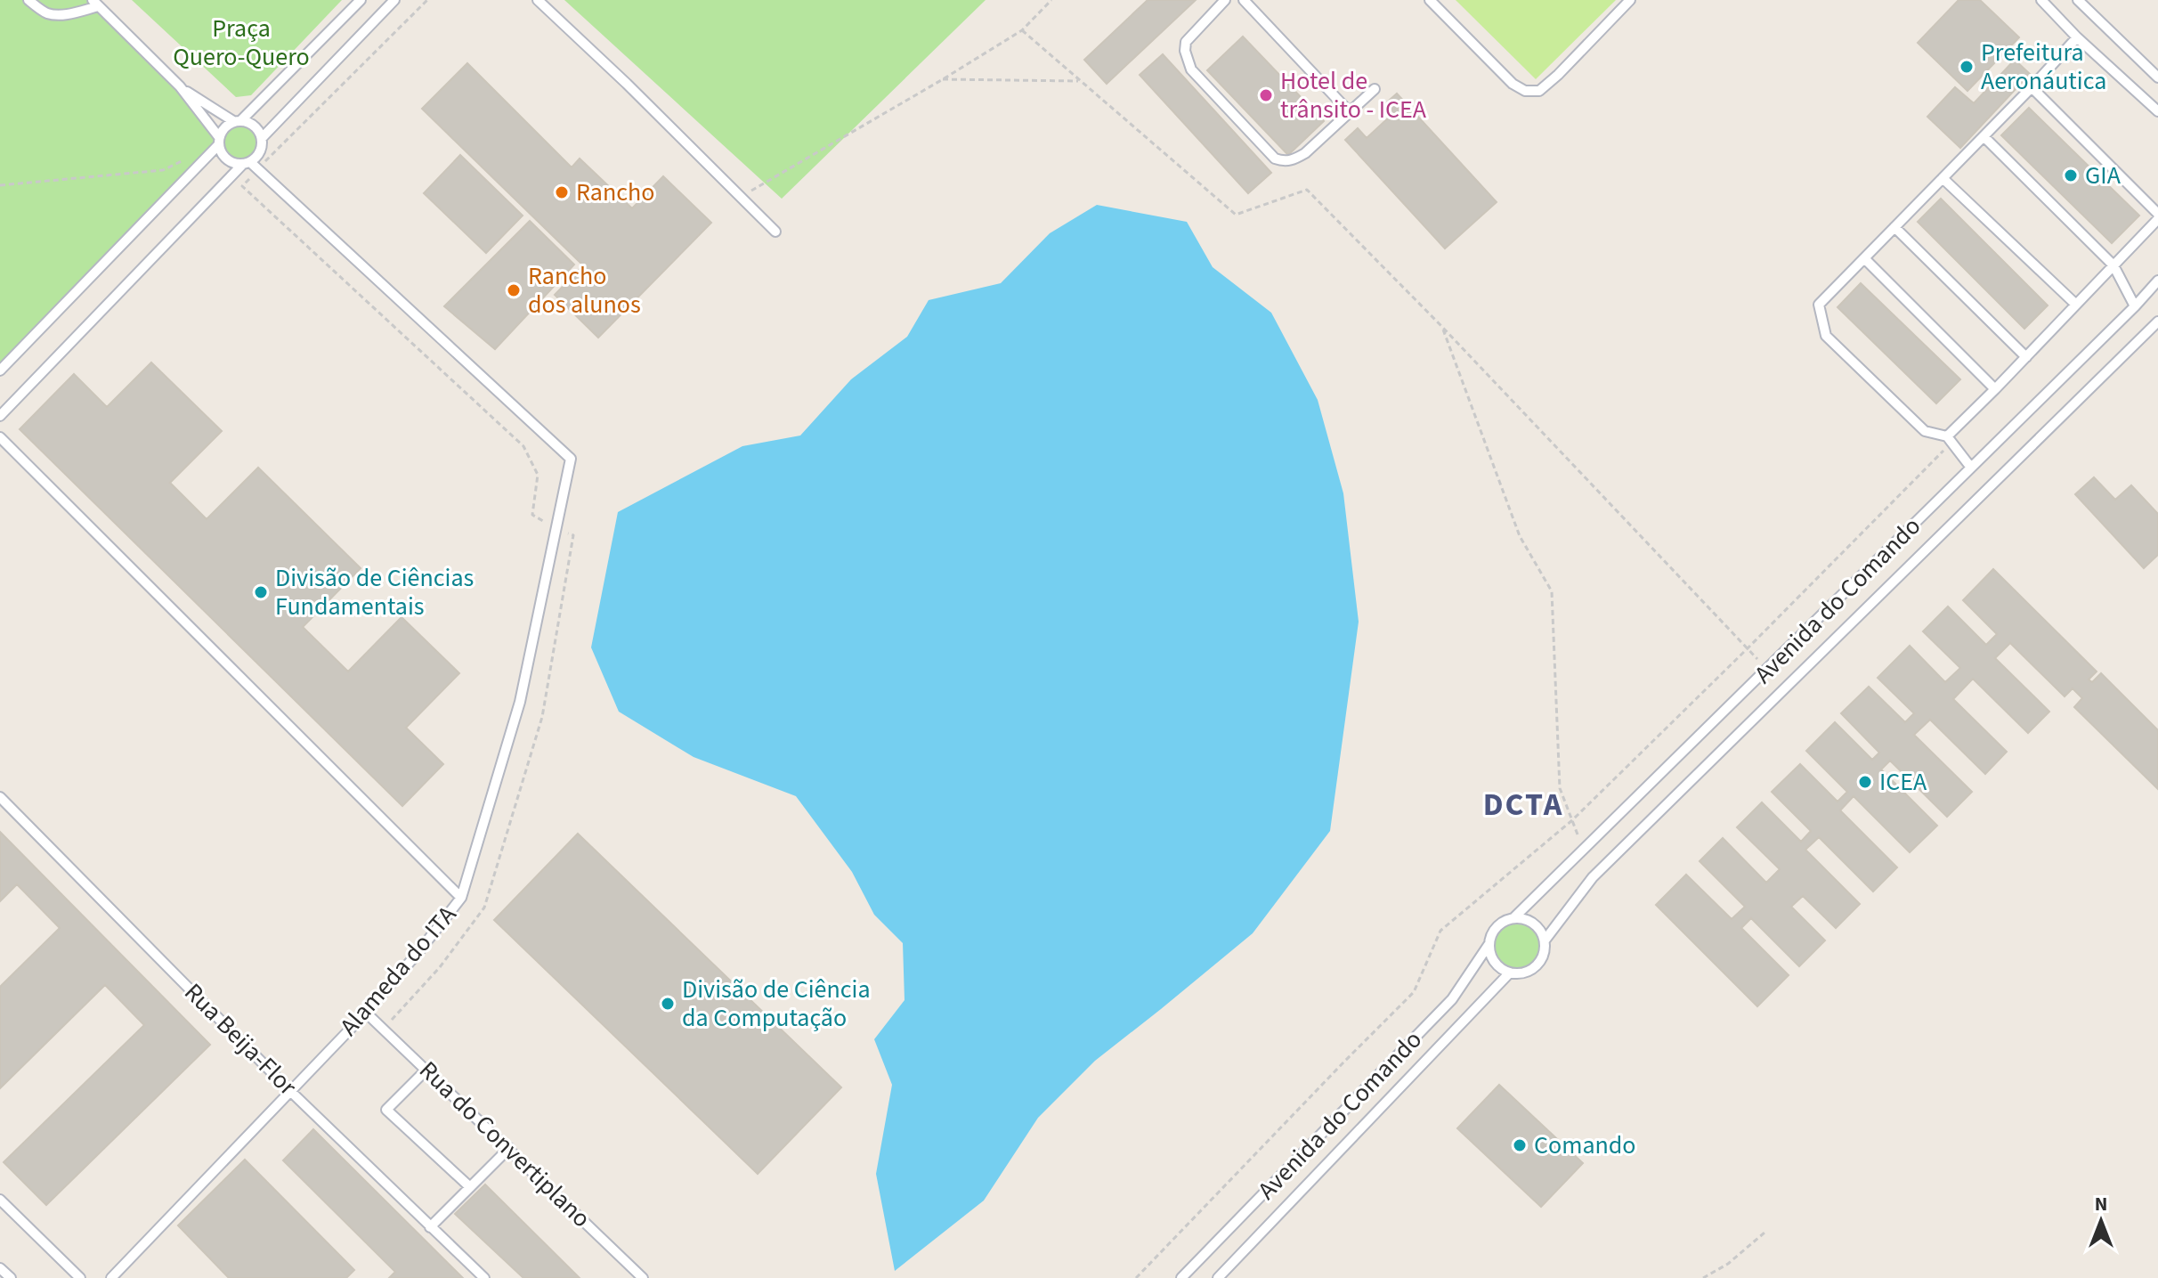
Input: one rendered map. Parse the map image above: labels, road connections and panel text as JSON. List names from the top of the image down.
{
  "streets": {
    "lane": [
      "Avenida do Comando",
      "Alameda do ITA",
      "Rua Beija-Flor",
      "Rua do Convertiplano"
    ]
  },
  "crossings": [
    ["Alameda do ITA", "Rua Beija-Flor"],
    ["Alameda do ITA", "Rua do Convertiplano"]
  ],
  "districts": ["DCTA"],
  "parks": ["Praça Quero-Quero"],
  "places": [
    "Prefeitura Aeronáutica",
    "Hotel de trânsito - ICEA",
    "GIA",
    "Rancho",
    "Rancho dos alunos",
    "Divisão de Ciências Fundamentais",
    "ICEA",
    "Divisão de Ciência da Computação",
    "Comando"
  ],
  "north": "top"
}
